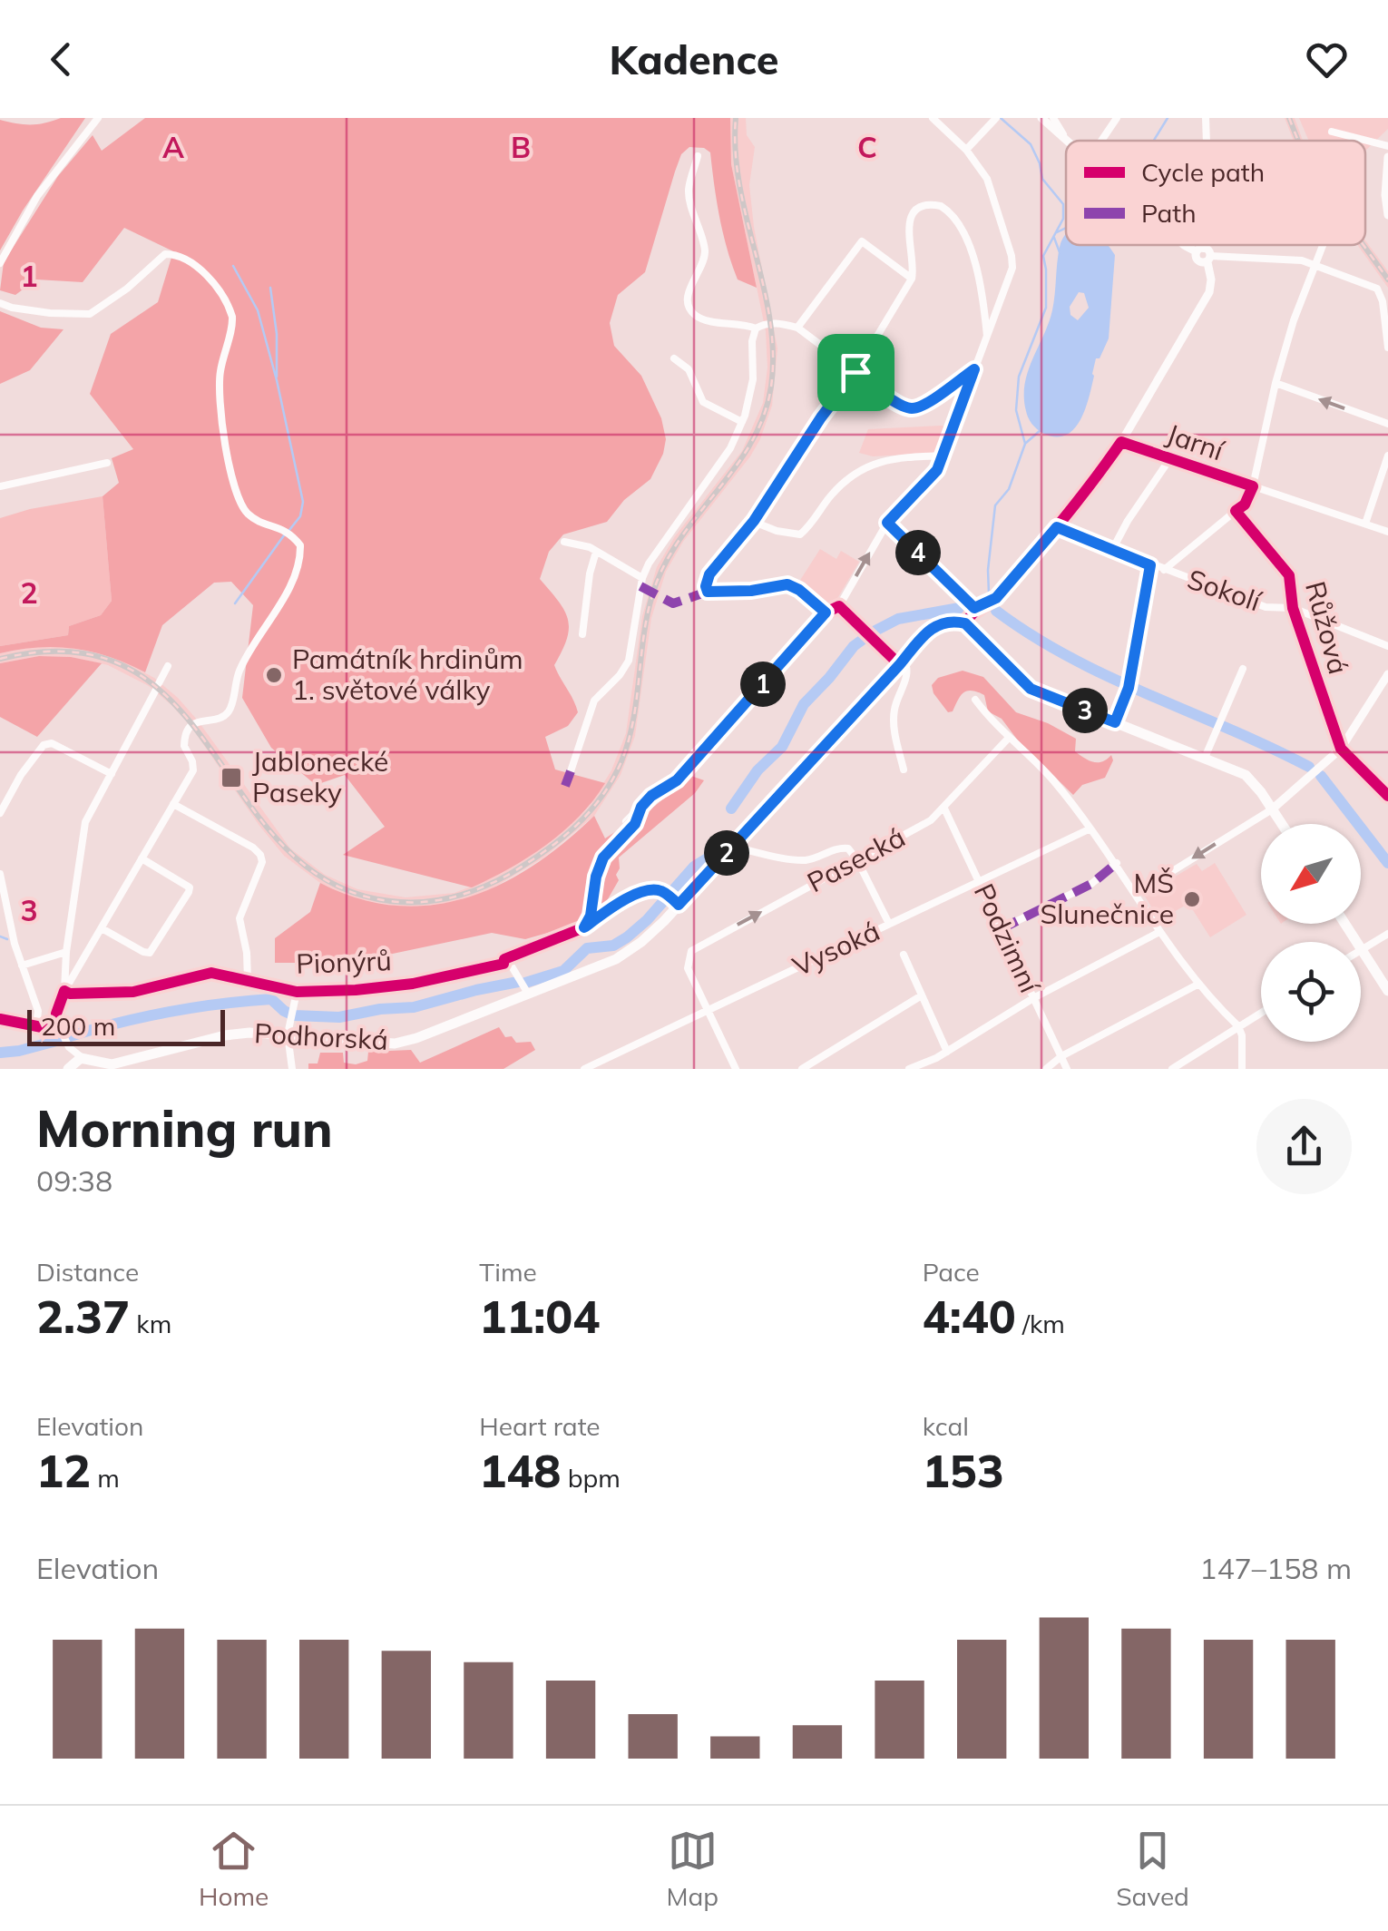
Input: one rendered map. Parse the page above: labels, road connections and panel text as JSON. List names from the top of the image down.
{
  "streets": {
    "main road": ["Podhorská"],
    "street": [
      "Jarní",
      "Sokolí",
      "Růžová",
      "Pasecká",
      "Podzimní",
      "Vysoká",
      "Pionýrů"
    ]
  },
  "crossings": [
    ["Sokolí", "Růžová"],
    ["Pasecká", "Podzimní"],
    ["Pasecká", "Vysoká"],
    ["Podzimní", "Vysoká"],
    ["Pionýrů", "Podhorská"]
  ],
  "one_way": ["Pasecká"],
  "places": {
    "other": ["Památník hrdinům 1. světové války", "MŠ Slunečnice"],
    "transit": ["Jablonecké Paseky"]
  },
  "legend": ["Cycle path", "Path"],
  "scale_bar": "200 m",
  "north": "bottom left",
  "page": {
    "header": "Kadence",
    "pins": [
      "4",
      "1",
      "3",
      "2"
    ],
    "scale": "200 m",
    "heading": ["Morning run", "09:38"],
    "stats": [
      ["Distance", "2.37 km"],
      ["Time", "11:04"],
      ["Pace", "4:40 /km"],
      ["Elevation", "12 m"],
      ["Heart rate", "148 bpm"],
      ["kcal", "153"]
    ],
    "chart": ["Elevation", "147–158 m"],
    "tabs": ["Home", "Map", "Saved"]
  },
  "grid": {
    "columns": ["A", "B", "C"],
    "rows": ["1", "2", "3"]
  }
}
